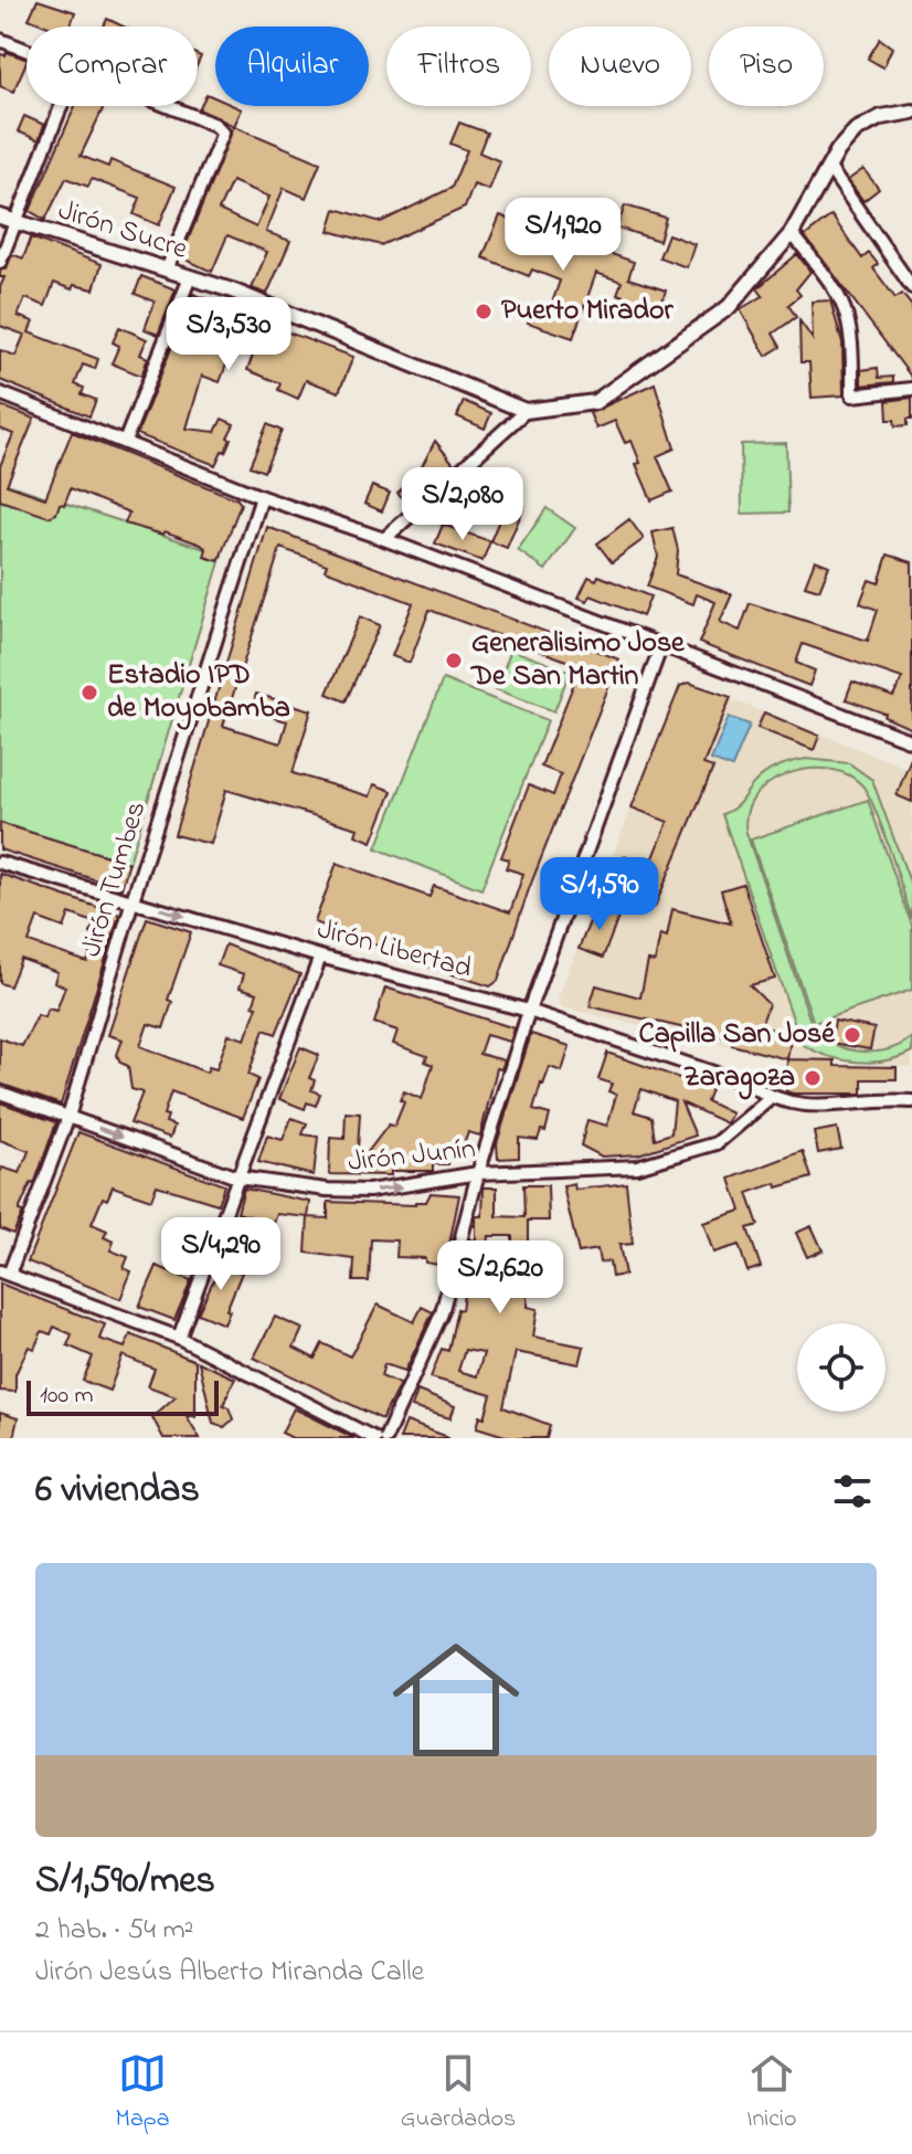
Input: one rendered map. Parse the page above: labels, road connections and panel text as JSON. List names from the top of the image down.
{
  "streets": {
    "street": [
      "Jirón Sucre",
      "Jirón Tumbes",
      "Jirón Libertad",
      "Jirón Junín"
    ]
  },
  "crossings": [
    ["Jirón Tumbes", "Jirón Libertad"],
    ["Jirón Tumbes", "Jirón Junín"],
    ["Jirón Libertad", "Jirón Junín"]
  ],
  "one_way": ["Jirón Junín"],
  "places": [
    "Puerto Mirador",
    "Generalisimo Jose De San Martin",
    "Estadio IPD de Moyobamba",
    "Capilla San José",
    "Zaragoza"
  ],
  "scale_bar": "100 m",
  "page": {
    "chip": [
      "Comprar",
      "Alquilar",
      "Filtros",
      "Nuevo",
      "Piso"
    ],
    "price": [
      "S/1,920",
      "S/3,530",
      "S/2,080",
      "S/1,590",
      "S/4,290",
      "S/2,620"
    ],
    "scale": "100 m",
    "heading": "6 viviendas",
    "list": [
      {
        "name": "S/1,590/mes",
        "note": "2 hab. · 54 m² · Jirón Jesús Alberto Miranda Calle"
      }
    ],
    "tabs": ["Mapa", "Guardados", "Inicio"]
  }
}
